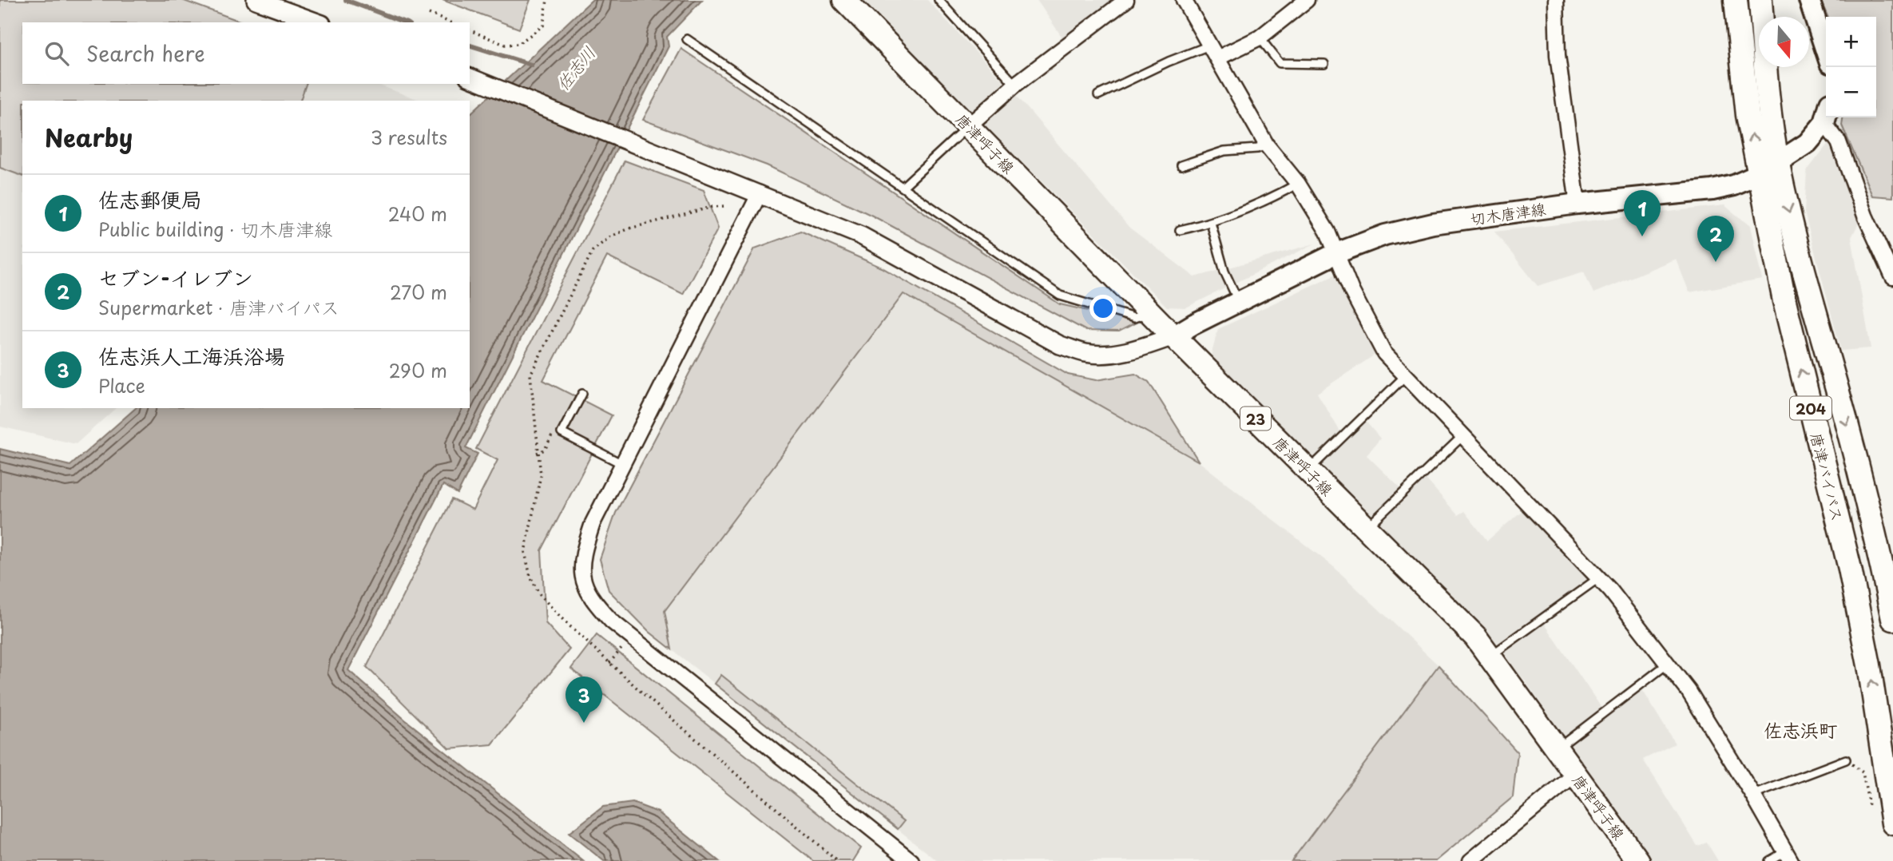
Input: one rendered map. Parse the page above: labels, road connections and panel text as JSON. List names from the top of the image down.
{
  "streets": {
    "main road": [
      "唐津呼子線",
      "切木唐津線",
      "204",
      "23",
      "唐津バイパス"
    ]
  },
  "crossings": [
    ["唐津呼子線", "切木唐津線"],
    ["切木唐津線", "唐津バイパス"]
  ],
  "districts": ["佐志浜町"],
  "water": ["佐志川"],
  "north": "bottom",
  "page": {
    "map_buttons": ["+", "−"],
    "search": "Search here",
    "heading": ["Nearby", "3 results"],
    "list": [
      {
        "mark": "1",
        "name": "佐志郵便局",
        "note": "Public building · 切木唐津線",
        "value": "240 m"
      },
      {
        "mark": "2",
        "name": "セブン-イレブン",
        "note": "Supermarket · 唐津バイパス",
        "value": "270 m"
      },
      {
        "mark": "3",
        "name": "佐志浜人工海浜浴場",
        "note": "Place",
        "value": "290 m"
      }
    ],
    "pins": ["1", "2", "3"]
  }
}
